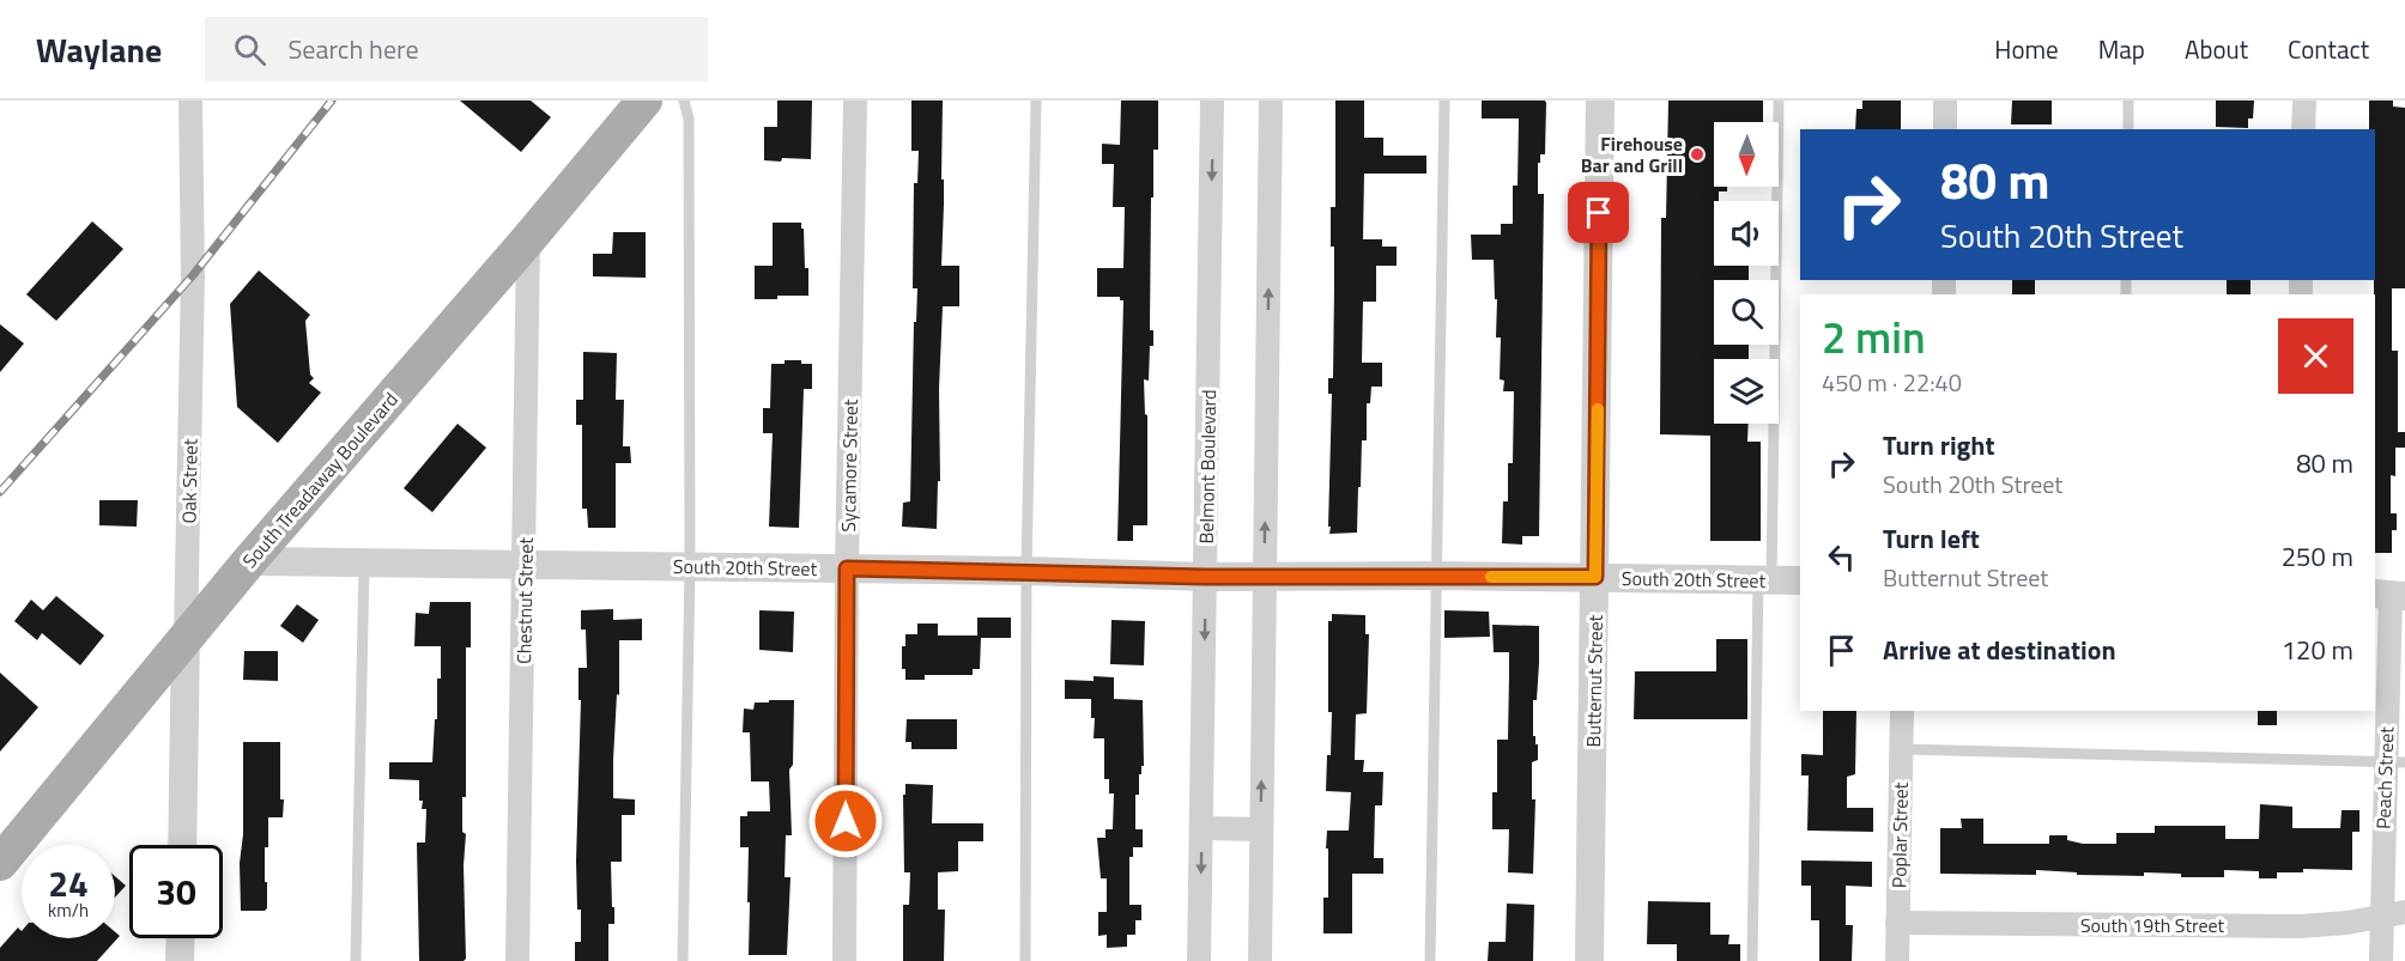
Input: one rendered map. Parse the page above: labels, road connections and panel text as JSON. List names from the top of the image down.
{
  "streets": {
    "main road": ["South Treadaway Boulevard"],
    "street": [
      "Sycamore Street",
      "Belmont Boulevard",
      "Oak Street",
      "South 20th Street",
      "Chestnut Street",
      "Butternut Street",
      "Peach Street",
      "Poplar Street",
      "South 19th Street"
    ]
  },
  "crossings": [
    ["Sycamore Street", "South 20th Street"],
    ["Belmont Boulevard", "South 20th Street"],
    ["South Treadaway Boulevard", "Oak Street"],
    ["South Treadaway Boulevard", "South 20th Street"],
    ["South Treadaway Boulevard", "Chestnut Street"],
    ["South 20th Street", "Chestnut Street"],
    ["South 20th Street", "Butternut Street"],
    ["Peach Street", "South 19th Street"],
    ["Poplar Street", "South 19th Street"]
  ],
  "places": ["Firehouse Bar and Grill"],
  "north": "bottom",
  "page": {
    "header": "Waylane",
    "search": "Search here",
    "nav": [
      "Home",
      "Map",
      "About",
      "Contact"
    ],
    "turn": ["80 m", "South 20th Street"],
    "heading": ["2 min", "450 m · 22:40"],
    "list": [
      {
        "name": "Turn right",
        "note": "South 20th Street",
        "value": "80 m"
      },
      {
        "name": "Turn left",
        "note": "Butternut Street",
        "value": "250 m"
      },
      {
        "name": "Arrive at destination",
        "value": "120 m"
      }
    ],
    "speed": "24 km/h",
    "limit": "30"
  }
}
